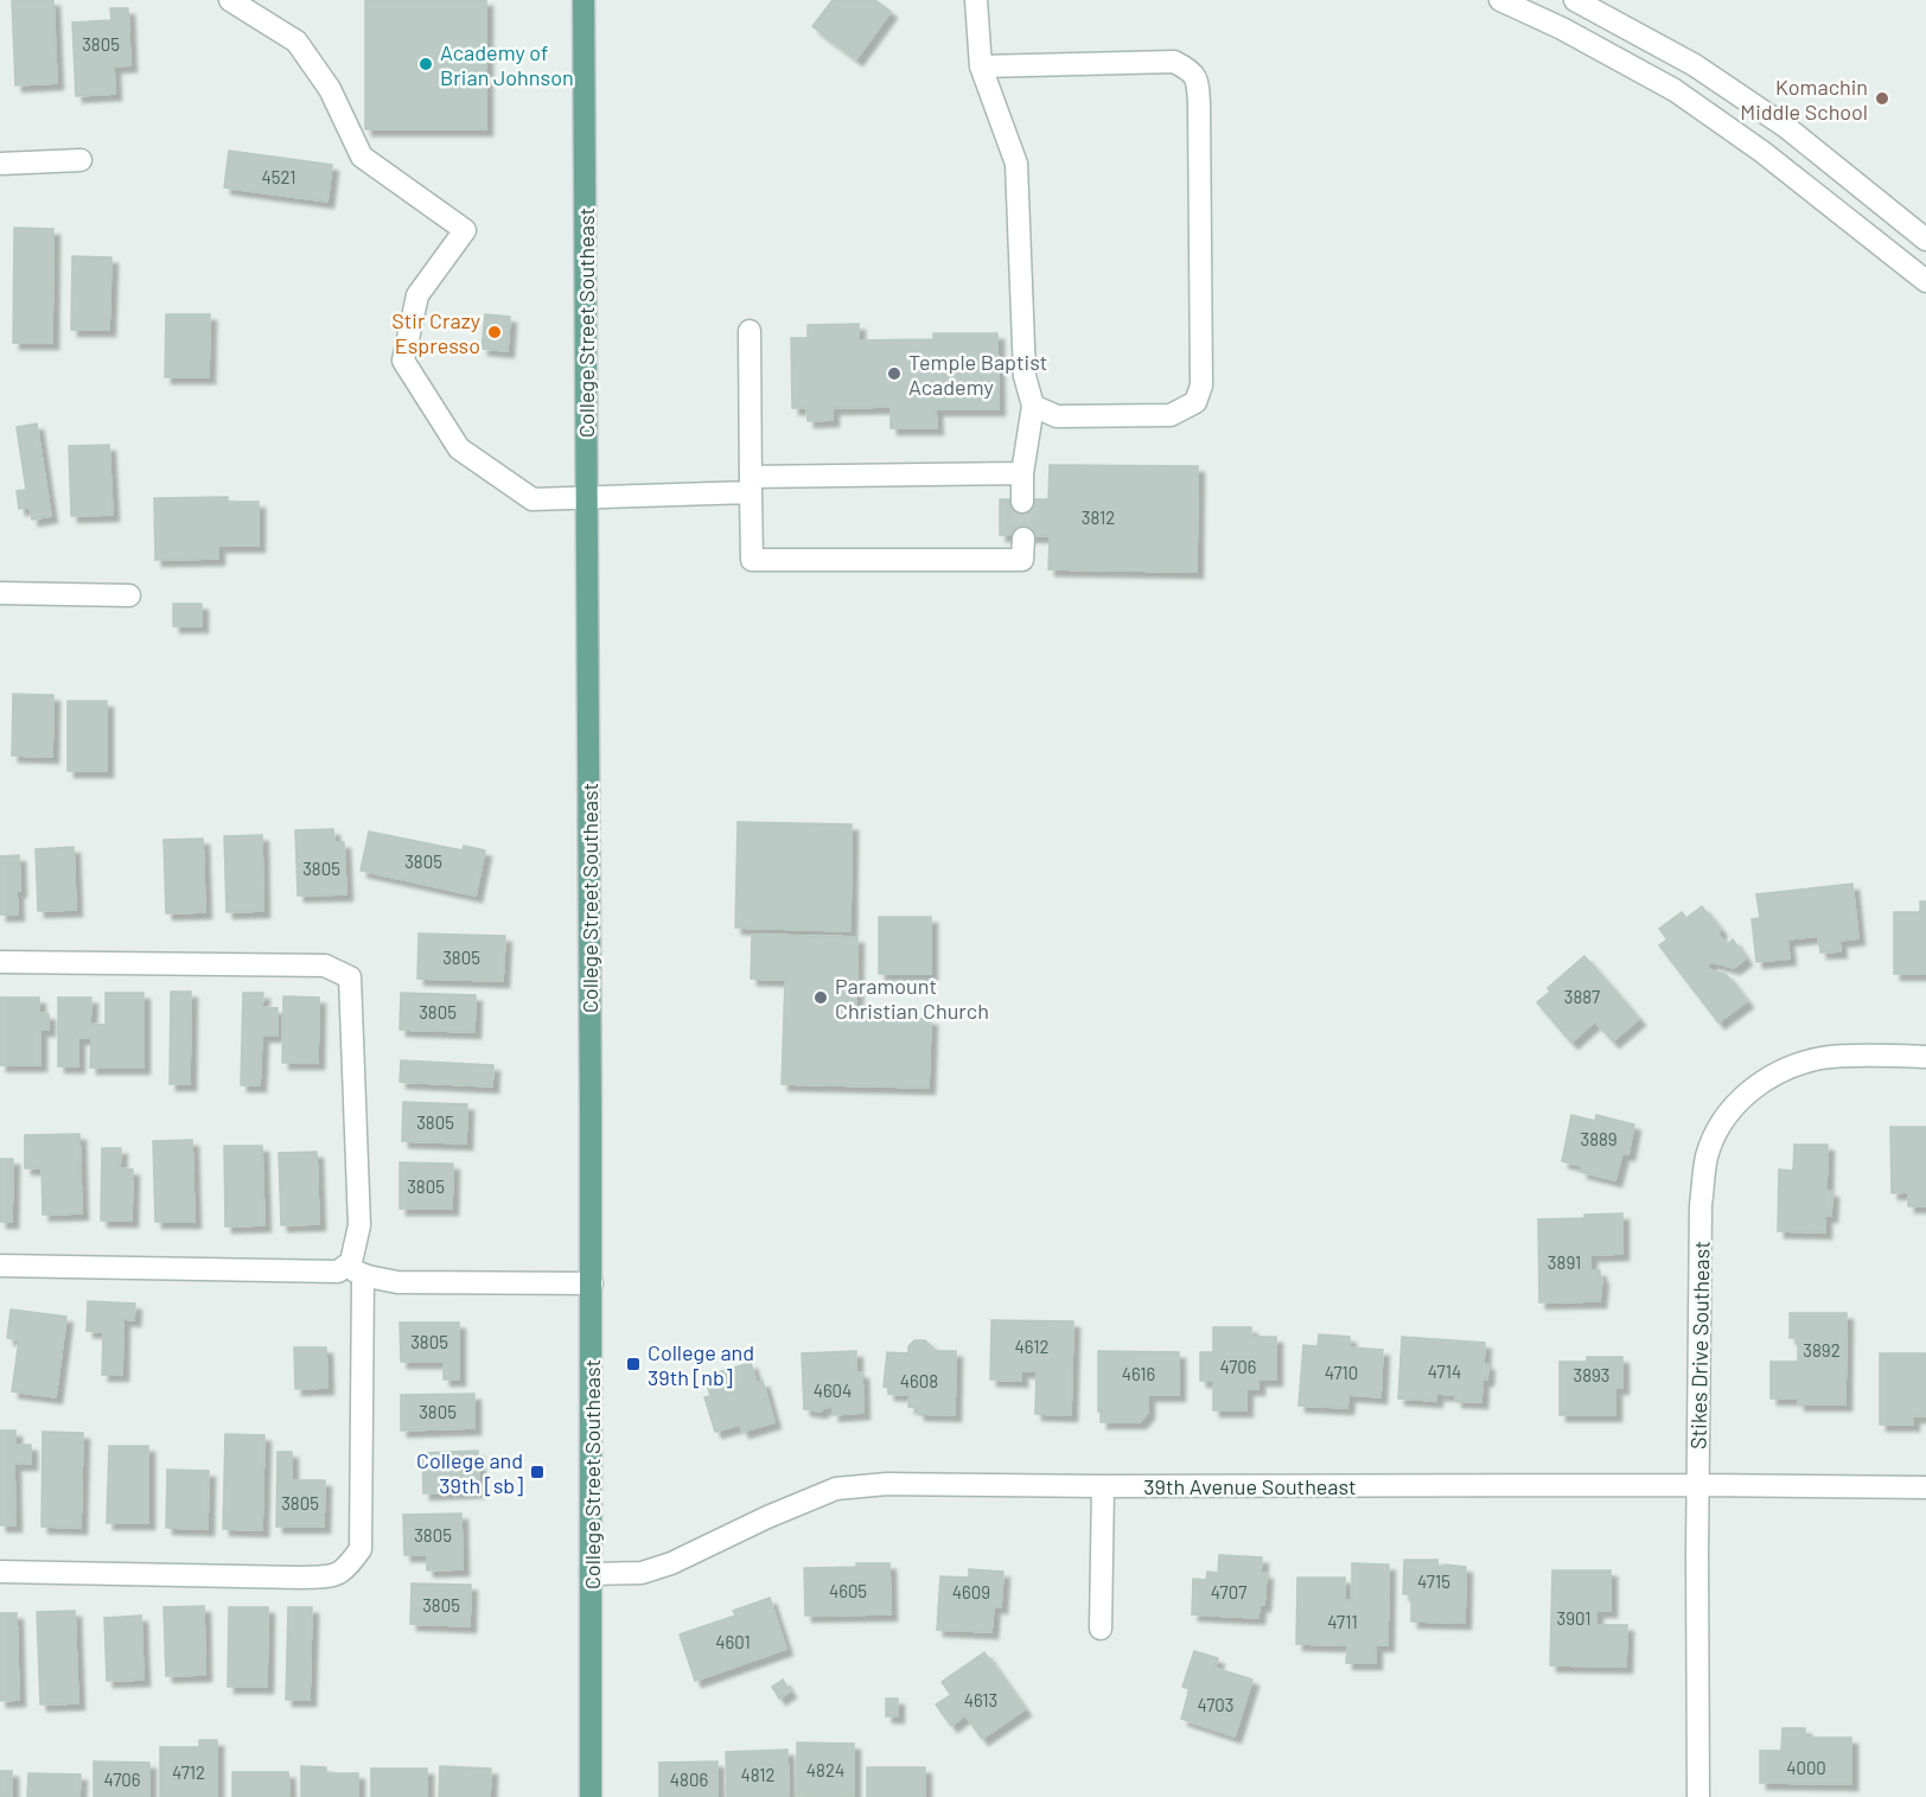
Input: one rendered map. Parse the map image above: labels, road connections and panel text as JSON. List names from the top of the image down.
{
  "streets": {
    "main road": ["College Street Southeast"],
    "street": ["Stikes Drive Southeast", "39th Avenue Southeast"]
  },
  "crossings": [
    ["College Street Southeast", "39th Avenue Southeast"],
    ["Stikes Drive Southeast", "39th Avenue Southeast"]
  ],
  "places": {
    "other": [
      "Academy of Brian Johnson",
      "Komachin Middle School",
      "Stir Crazy Espresso",
      "Temple Baptist Academy",
      "Paramount Christian Church"
    ],
    "transit": ["College and 39th [nb]", "College and 39th [sb]"]
  },
  "house_numbers": [
    "3805",
    "4521",
    "3812",
    "3805",
    "3805",
    "3805",
    "3887",
    "3805",
    "3805",
    "3889",
    "3805",
    "3891",
    "3805",
    "4612",
    "3892",
    "4706",
    "4714",
    "4710",
    "4616",
    "3893",
    "4608",
    "4604",
    "3805",
    "3805",
    "3805",
    "4715",
    "4605",
    "4609",
    "4707",
    "3805",
    "3901",
    "4711",
    "4601",
    "4613",
    "4703",
    "4000",
    "4824",
    "4712",
    "4812",
    "4706",
    "4806"
  ]
}
